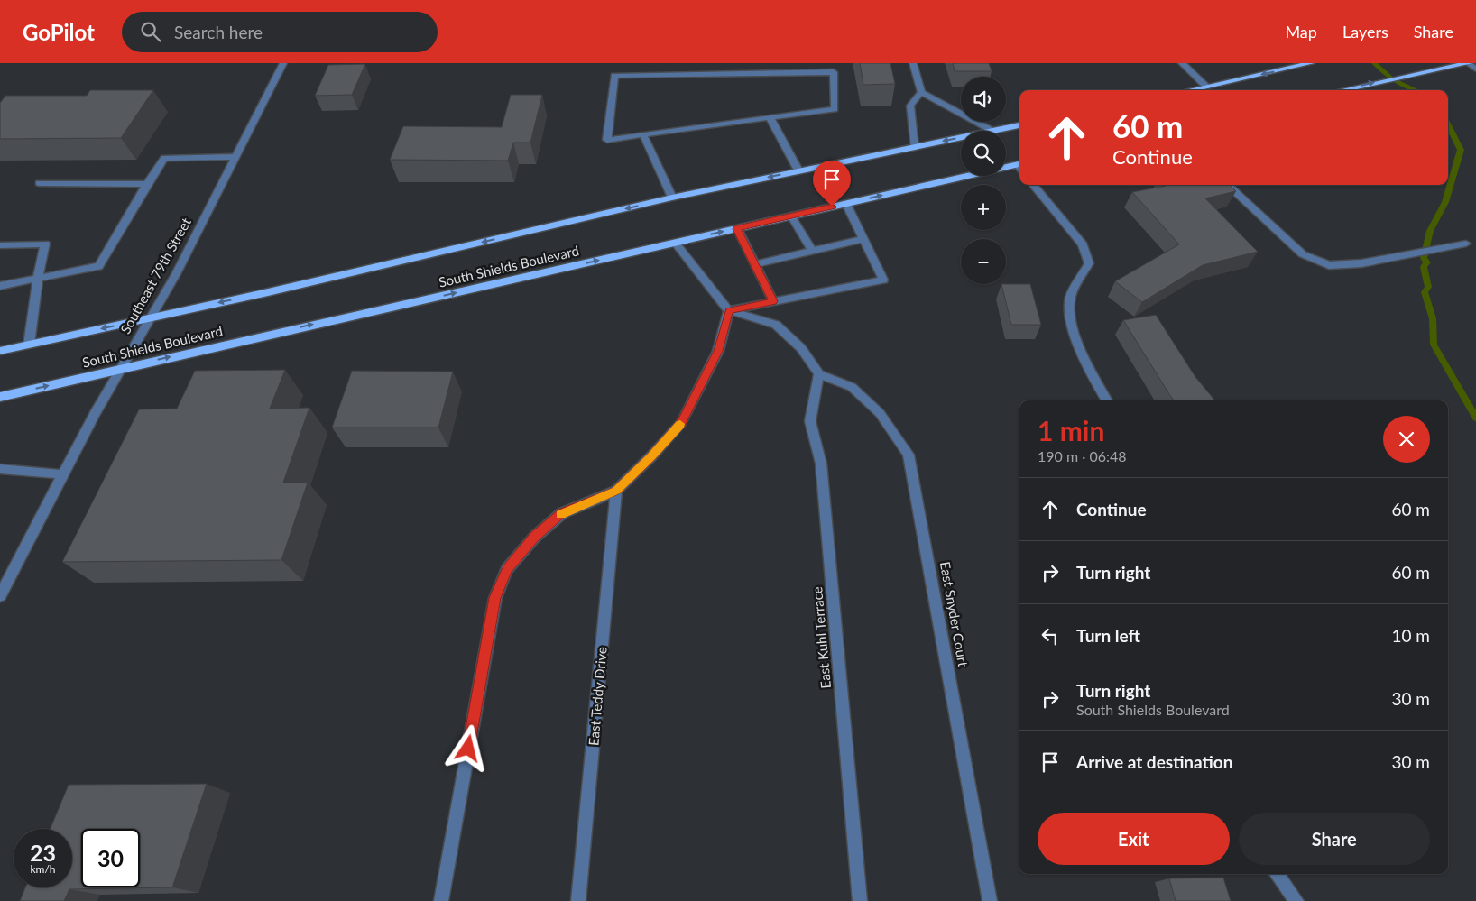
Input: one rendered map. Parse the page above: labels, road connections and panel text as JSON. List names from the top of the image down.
{
  "streets": {
    "main road": ["South Shields Boulevard"],
    "street": [
      "Southeast 79th Street",
      "East Snyder Court",
      "East Kuhl Terrace",
      "East Teddy Drive"
    ]
  },
  "crossings": [
    ["South Shields Boulevard", "Southeast 79th Street"],
    ["East Snyder Court", "East Kuhl Terrace"]
  ],
  "page": {
    "header": "GoPilot",
    "search": "Search here",
    "nav": ["Map", "Layers", "Share"],
    "map_buttons": ["+", "−"],
    "turn": ["60 m", "Continue"],
    "heading": ["1 min", "190 m · 06:48"],
    "list": [
      {
        "name": "Continue",
        "value": "60 m"
      },
      {
        "name": "Turn right",
        "value": "60 m"
      },
      {
        "name": "Turn left",
        "value": "10 m"
      },
      {
        "name": "Turn right",
        "note": "South Shields Boulevard",
        "value": "30 m"
      },
      {
        "name": "Arrive at destination",
        "value": "30 m"
      }
    ],
    "buttons": ["Exit", "Share"],
    "speed": "23 km/h",
    "limit": "30"
  }
}
